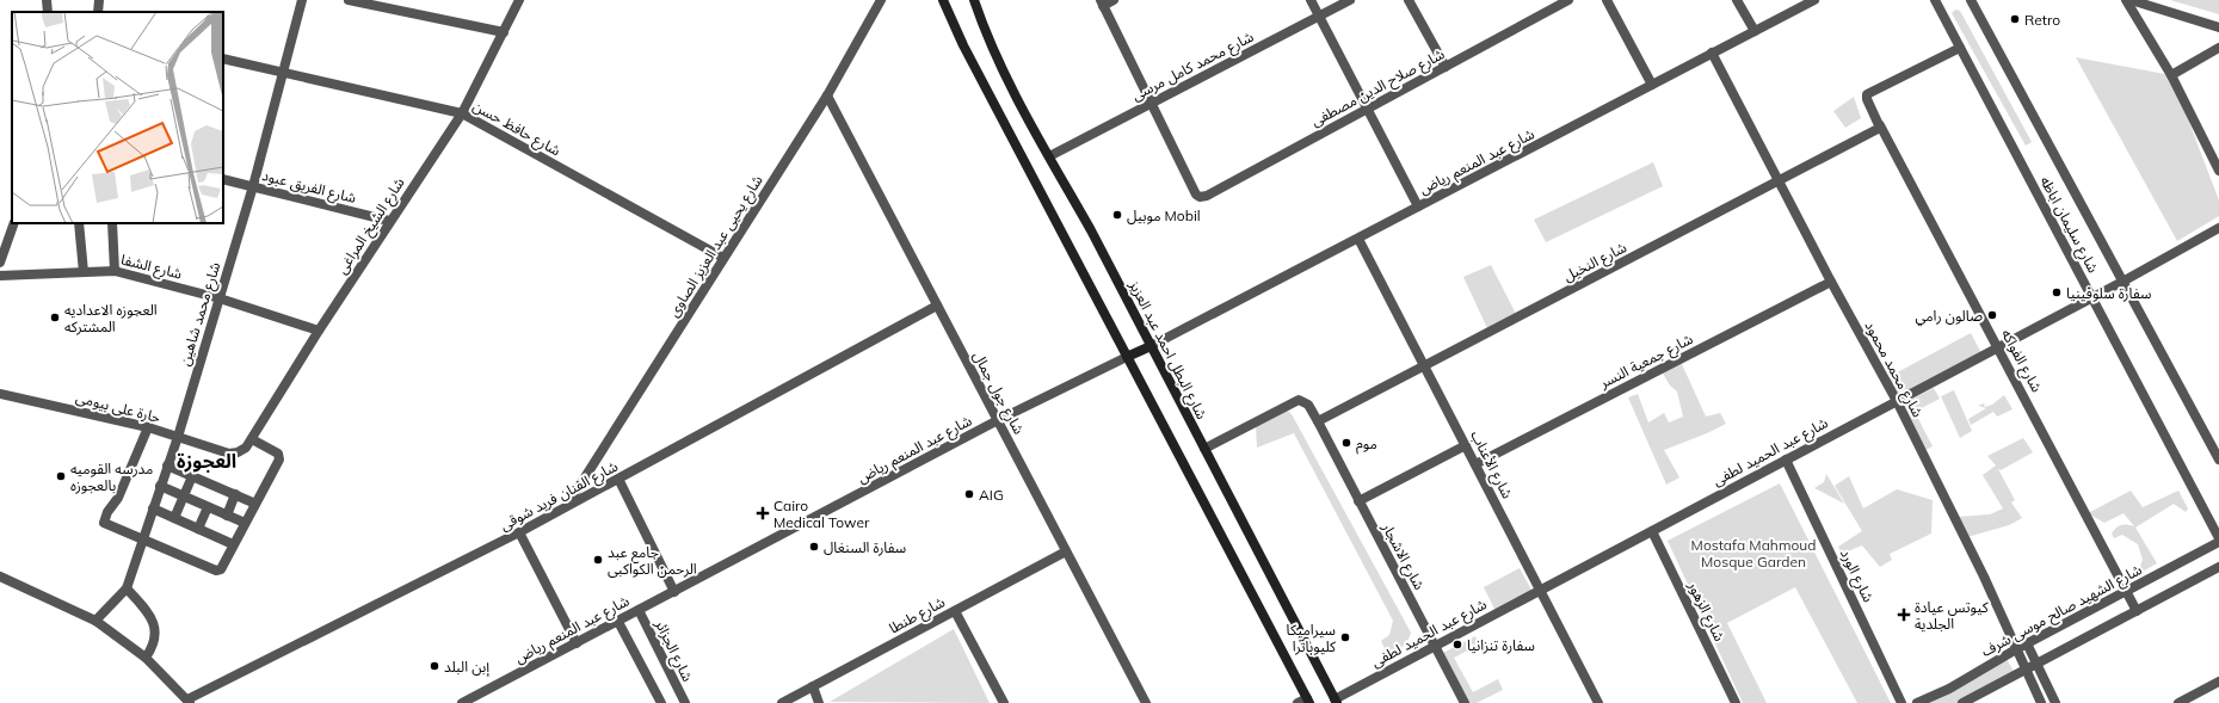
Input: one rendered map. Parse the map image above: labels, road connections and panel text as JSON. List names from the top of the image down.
{
  "streets": {
    "main road": ["شارع البطل احمد عبد العزيز"],
    "street": [
      "شارع محمد كامل مرسى",
      "شارع صلاح الدين مصطفى",
      "شارع حافظ حسن",
      "شارع عبد المنعم رياض",
      "شارع الفريق عبود",
      "شارع سليمان اباظه",
      "شارع الشيخ المراغى",
      "شارع يحيى عبد العزيز الصاوى",
      "شارع النخيل",
      "شارع الشفا",
      "شارع محمد شاهين",
      "شارع جمعية النسر",
      "شارع الفواكه",
      "شارع محمد محمود",
      "شارع جول جمال",
      "حارة على بيومى",
      "شارع عبد الحميد لطفى",
      "شارع الأعناب",
      "شارع الفنان فريد شوقى",
      "شارع الاشجار",
      "شارع الورد",
      "شارع الشهيد صالح موسى شرف",
      "شارع الزهور",
      "شارع طنطا",
      "شارع الجزائر"
    ]
  },
  "crossings": [
    ["شارع محمد كامل مرسى", "شارع صلاح الدين مصطفى"],
    ["شارع محمد كامل مرسى", "شارع البطل احمد عبد العزيز"],
    ["شارع حافظ حسن", "شارع الشيخ المراغى"],
    ["شارع حافظ حسن", "شارع يحيى عبد العزيز الصاوى"],
    ["شارع حافظ حسن", "شارع محمد شاهين"],
    ["شارع عبد المنعم رياض", "شارع البطل احمد عبد العزيز"],
    ["شارع عبد المنعم رياض", "شارع محمد محمود"],
    ["شارع عبد المنعم رياض", "شارع جول جمال"],
    ["شارع عبد المنعم رياض", "شارع الأعناب"],
    ["شارع عبد المنعم رياض", "شارع الجزائر"],
    ["شارع الفريق عبود", "شارع الشيخ المراغى"],
    ["شارع الفريق عبود", "شارع محمد شاهين"],
    ["شارع سليمان اباظه", "شارع عبد الحميد لطفى"],
    ["شارع سليمان اباظه", "شارع الشهيد صالح موسى شرف"],
    ["شارع الشيخ المراغى", "شارع الشفا"],
    ["شارع الشيخ المراغى", "حارة على بيومى"],
    ["شارع يحيى عبد العزيز الصاوى", "شارع جول جمال"],
    ["شارع يحيى عبد العزيز الصاوى", "شارع الفنان فريد شوقى"],
    ["شارع النخيل", "شارع الفواكه"],
    ["شارع النخيل", "شارع محمد محمود"],
    ["شارع النخيل", "شارع الأعناب"],
    ["شارع النخيل", "شارع الاشجار"],
    ["شارع الشفا", "شارع محمد شاهين"],
    ["شارع محمد شاهين", "حارة على بيومى"],
    ["شارع البطل احمد عبد العزيز", "شارع عبد الحميد لطفى"],
    ["شارع جمعية النسر", "شارع محمد محمود"],
    ["شارع جمعية النسر", "شارع الأعناب"],
    ["شارع الفواكه", "شارع عبد الحميد لطفى"],
    ["شارع الفواكه", "شارع الشهيد صالح موسى شرف"],
    ["شارع محمد محمود", "شارع عبد الحميد لطفى"],
    ["شارع محمد محمود", "شارع الشهيد صالح موسى شرف"],
    ["شارع جول جمال", "شارع الفنان فريد شوقى"],
    ["شارع جول جمال", "شارع طنطا"],
    ["شارع عبد الحميد لطفى", "شارع الأعناب"],
    ["شارع عبد الحميد لطفى", "شارع الاشجار"],
    ["شارع عبد الحميد لطفى", "شارع الورد"],
    ["شارع عبد الحميد لطفى", "شارع الزهور"]
  ],
  "districts": ["العجوزة"],
  "parks": ["Mostafa Mahmoud Mosque Garden"],
  "places": {
    "other": [
      "Retro",
      "موبيل Mobil",
      "سفارة سلوفينيا",
      "صالون رامي",
      "العجوزه الاعداديه المشتركه",
      "موم",
      "مدرسه القوميه بالعجوزه",
      "AIG",
      "سفارة السنغال",
      "جامع عبد الرحمن الكواكبى",
      "سيراميكا كليوباترا",
      "سفارة تنزانيا",
      "إبن البلد"
    ],
    "health": ["Cairo Medical Tower", "كيوتس عيادة الجلدية"]
  }
}
